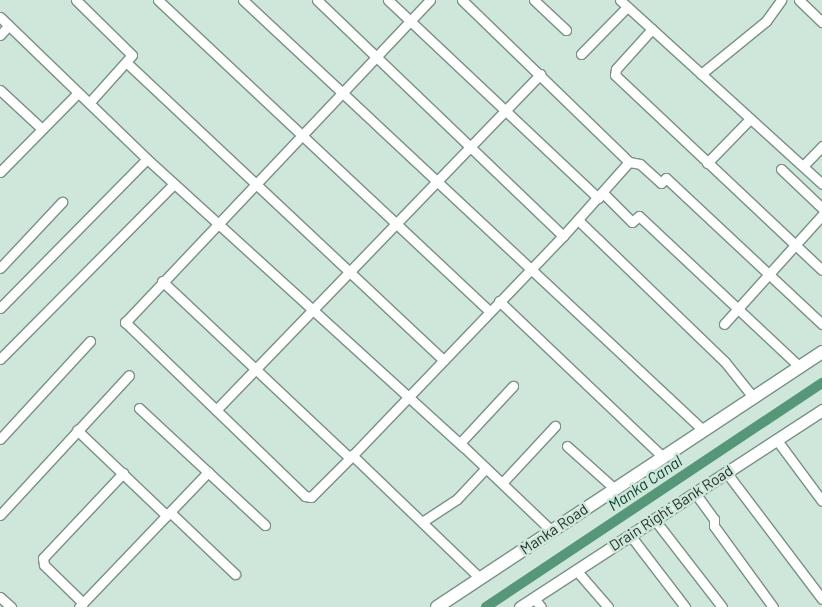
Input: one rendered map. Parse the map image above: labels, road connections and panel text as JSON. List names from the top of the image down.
{
  "streets": {
    "main road": ["Manka Road"],
    "street": ["Drain Right Bank Road"]
  },
  "water": ["Manka Canal"]
}
